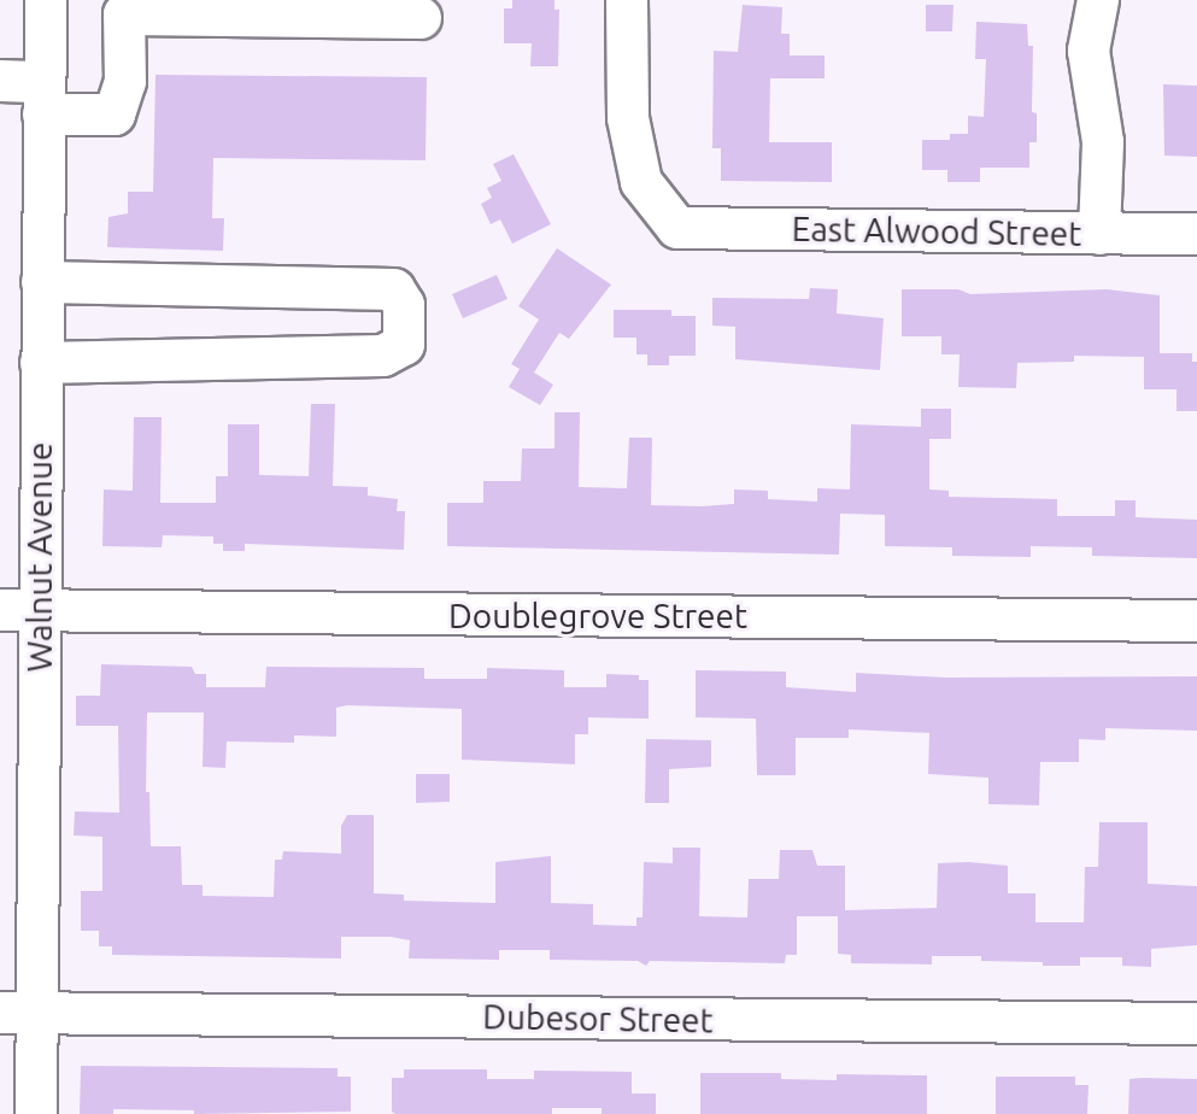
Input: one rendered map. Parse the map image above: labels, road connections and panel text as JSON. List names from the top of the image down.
{
  "streets": {
    "street": [
      "East Alwood Street",
      "Walnut Avenue",
      "Doublegrove Street",
      "Dubesor Street"
    ]
  },
  "crossings": [
    ["Walnut Avenue", "Doublegrove Street"],
    ["Walnut Avenue", "Dubesor Street"]
  ]
}
